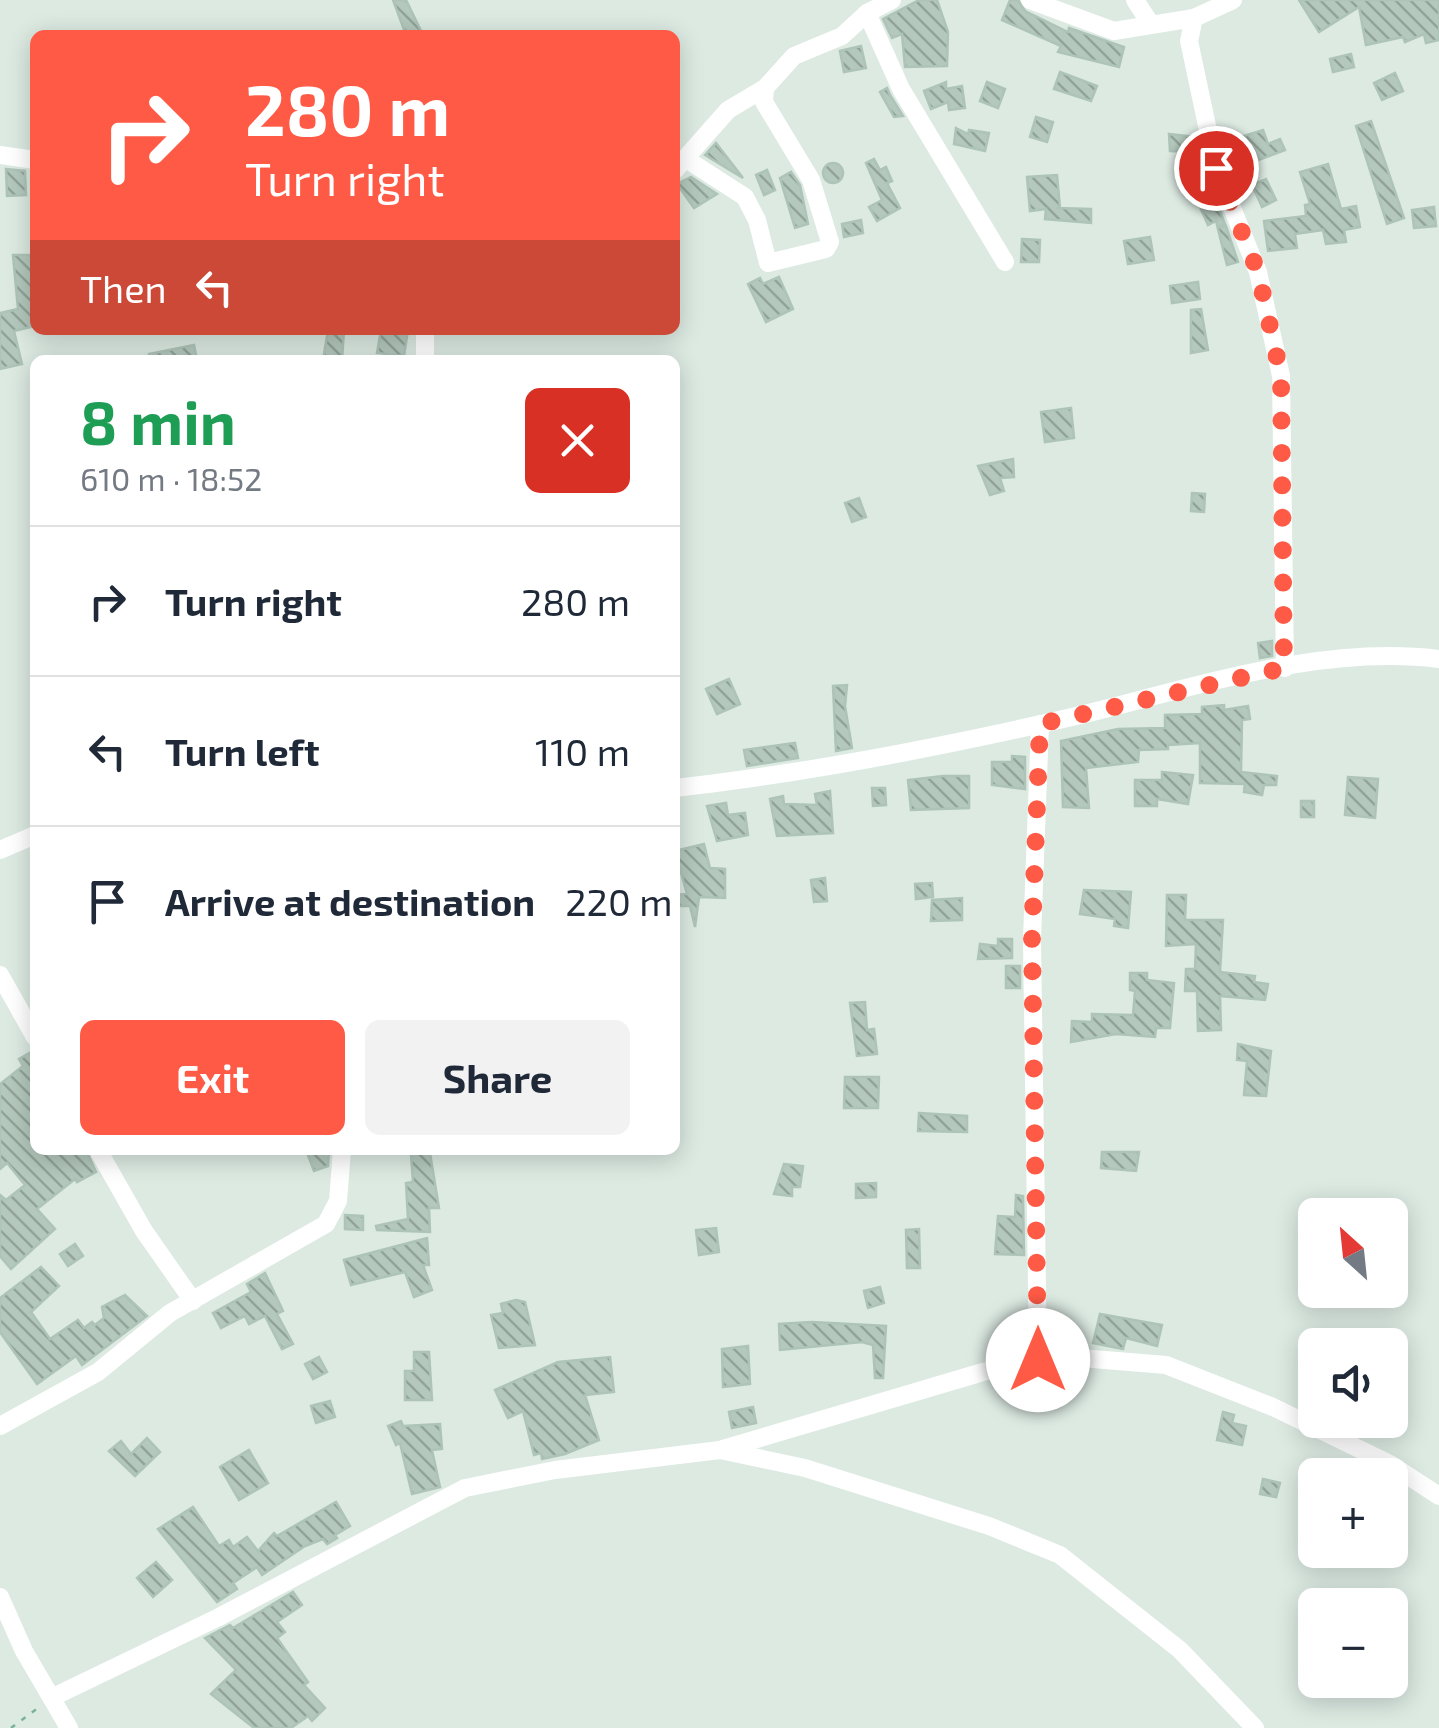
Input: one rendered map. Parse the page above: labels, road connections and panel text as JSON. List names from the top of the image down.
{
  "north": "top left",
  "page": {
    "turn": ["280 m", "Turn right"],
    "then": "Then",
    "heading": ["8 min", "610 m · 18:52"],
    "list": [
      {
        "name": "Turn right",
        "value": "280 m"
      },
      {
        "name": "Turn left",
        "value": "110 m"
      },
      {
        "name": "Arrive at destination",
        "value": "220 m"
      }
    ],
    "buttons": ["Exit", "Share"],
    "map_buttons": ["+", "−"]
  }
}
